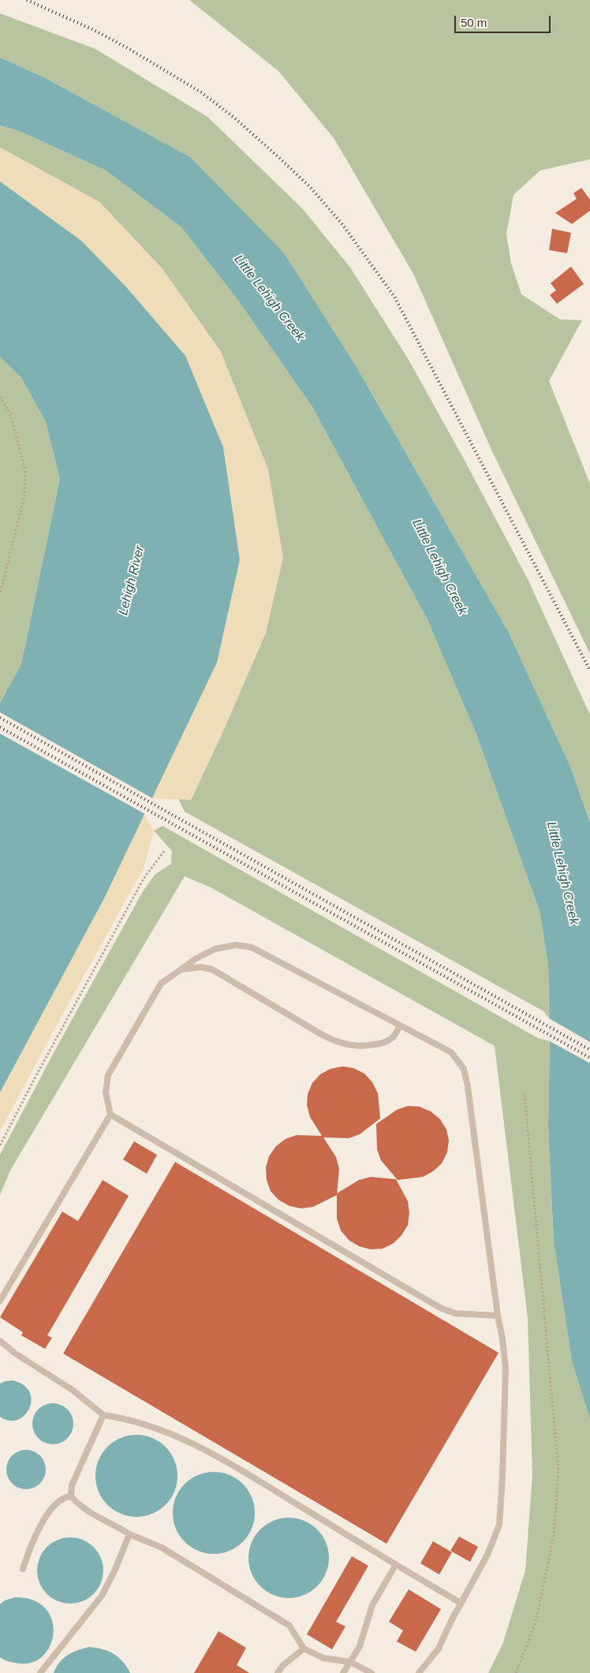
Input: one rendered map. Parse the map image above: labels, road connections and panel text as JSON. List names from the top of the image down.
{
  "water": ["Little Lehigh Creek", "Lehigh River"],
  "scale_bar": "50 m"
}
